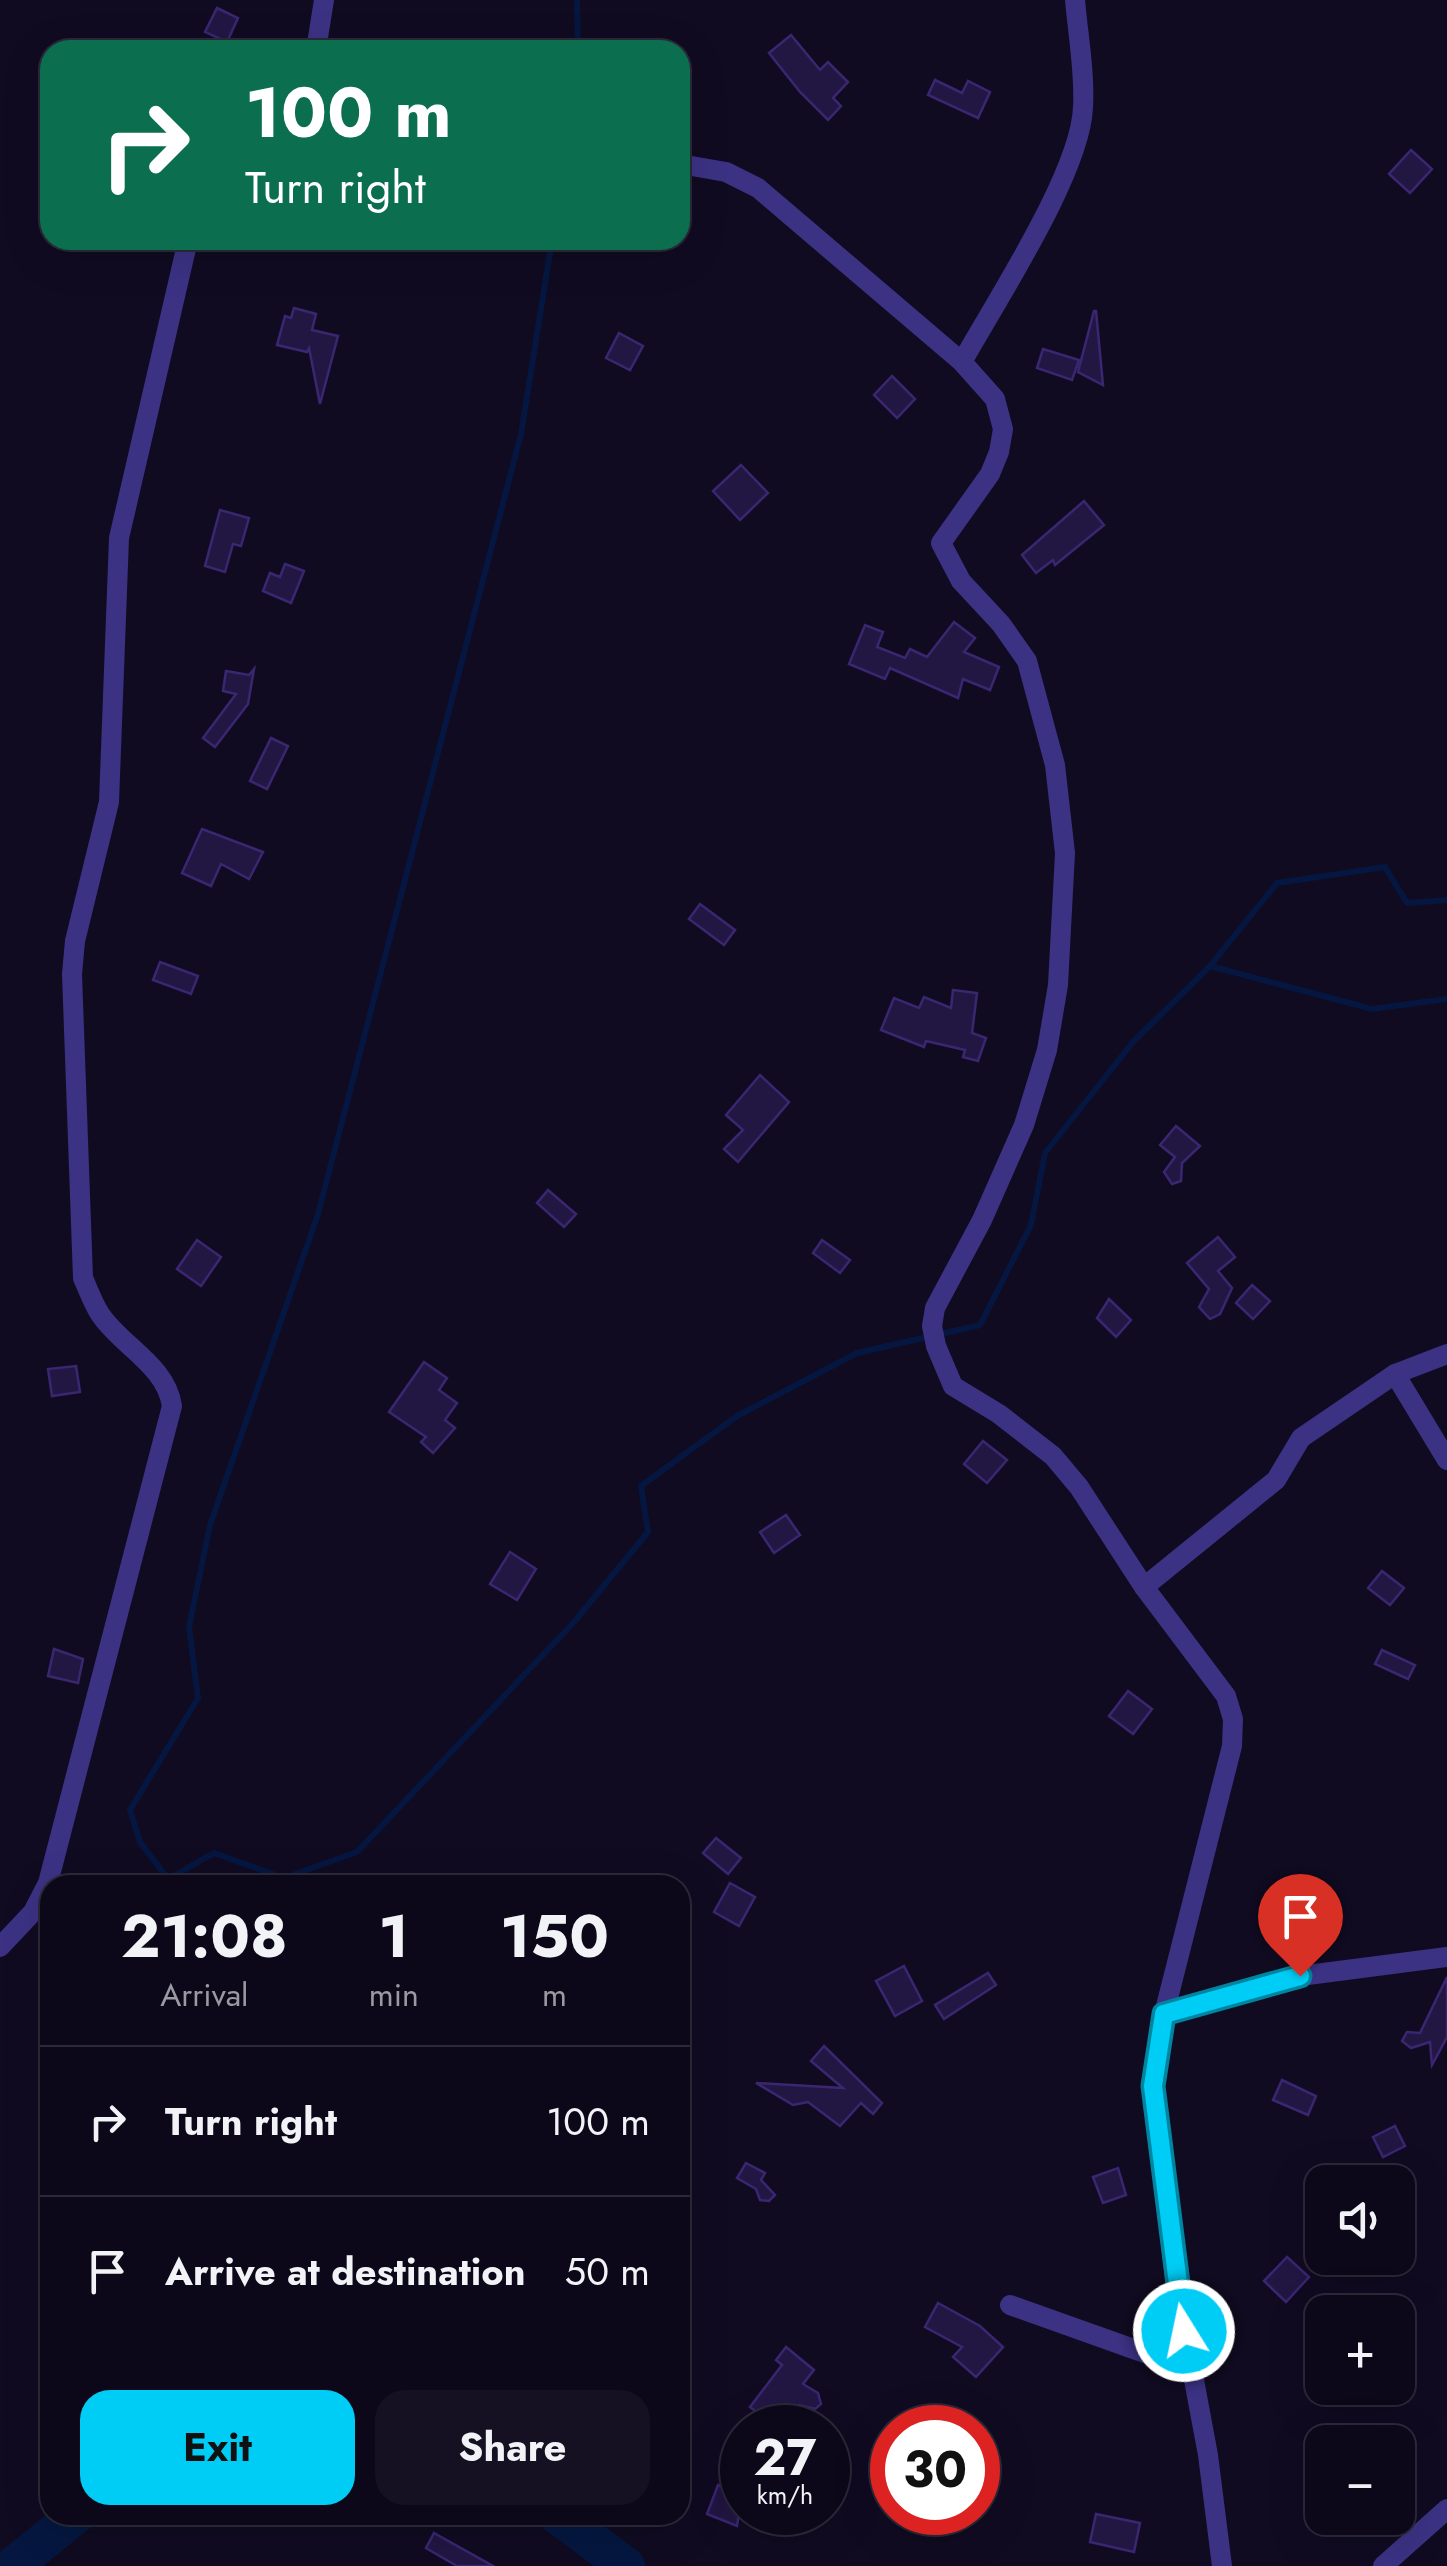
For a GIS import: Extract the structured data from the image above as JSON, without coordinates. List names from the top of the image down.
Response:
{
  "page": {
    "turn": ["100 m", "Turn right"],
    "eta": [
      "21:08",
      "Arrival",
      "1",
      "min",
      "150",
      "m"
    ],
    "list": [
      {
        "name": "Turn right",
        "value": "100 m"
      },
      {
        "name": "Arrive at destination",
        "value": "50 m"
      }
    ],
    "map_buttons": ["+", "−"],
    "buttons": ["Exit", "Share"],
    "speed": "27 km/h",
    "limit": "30"
  }
}
